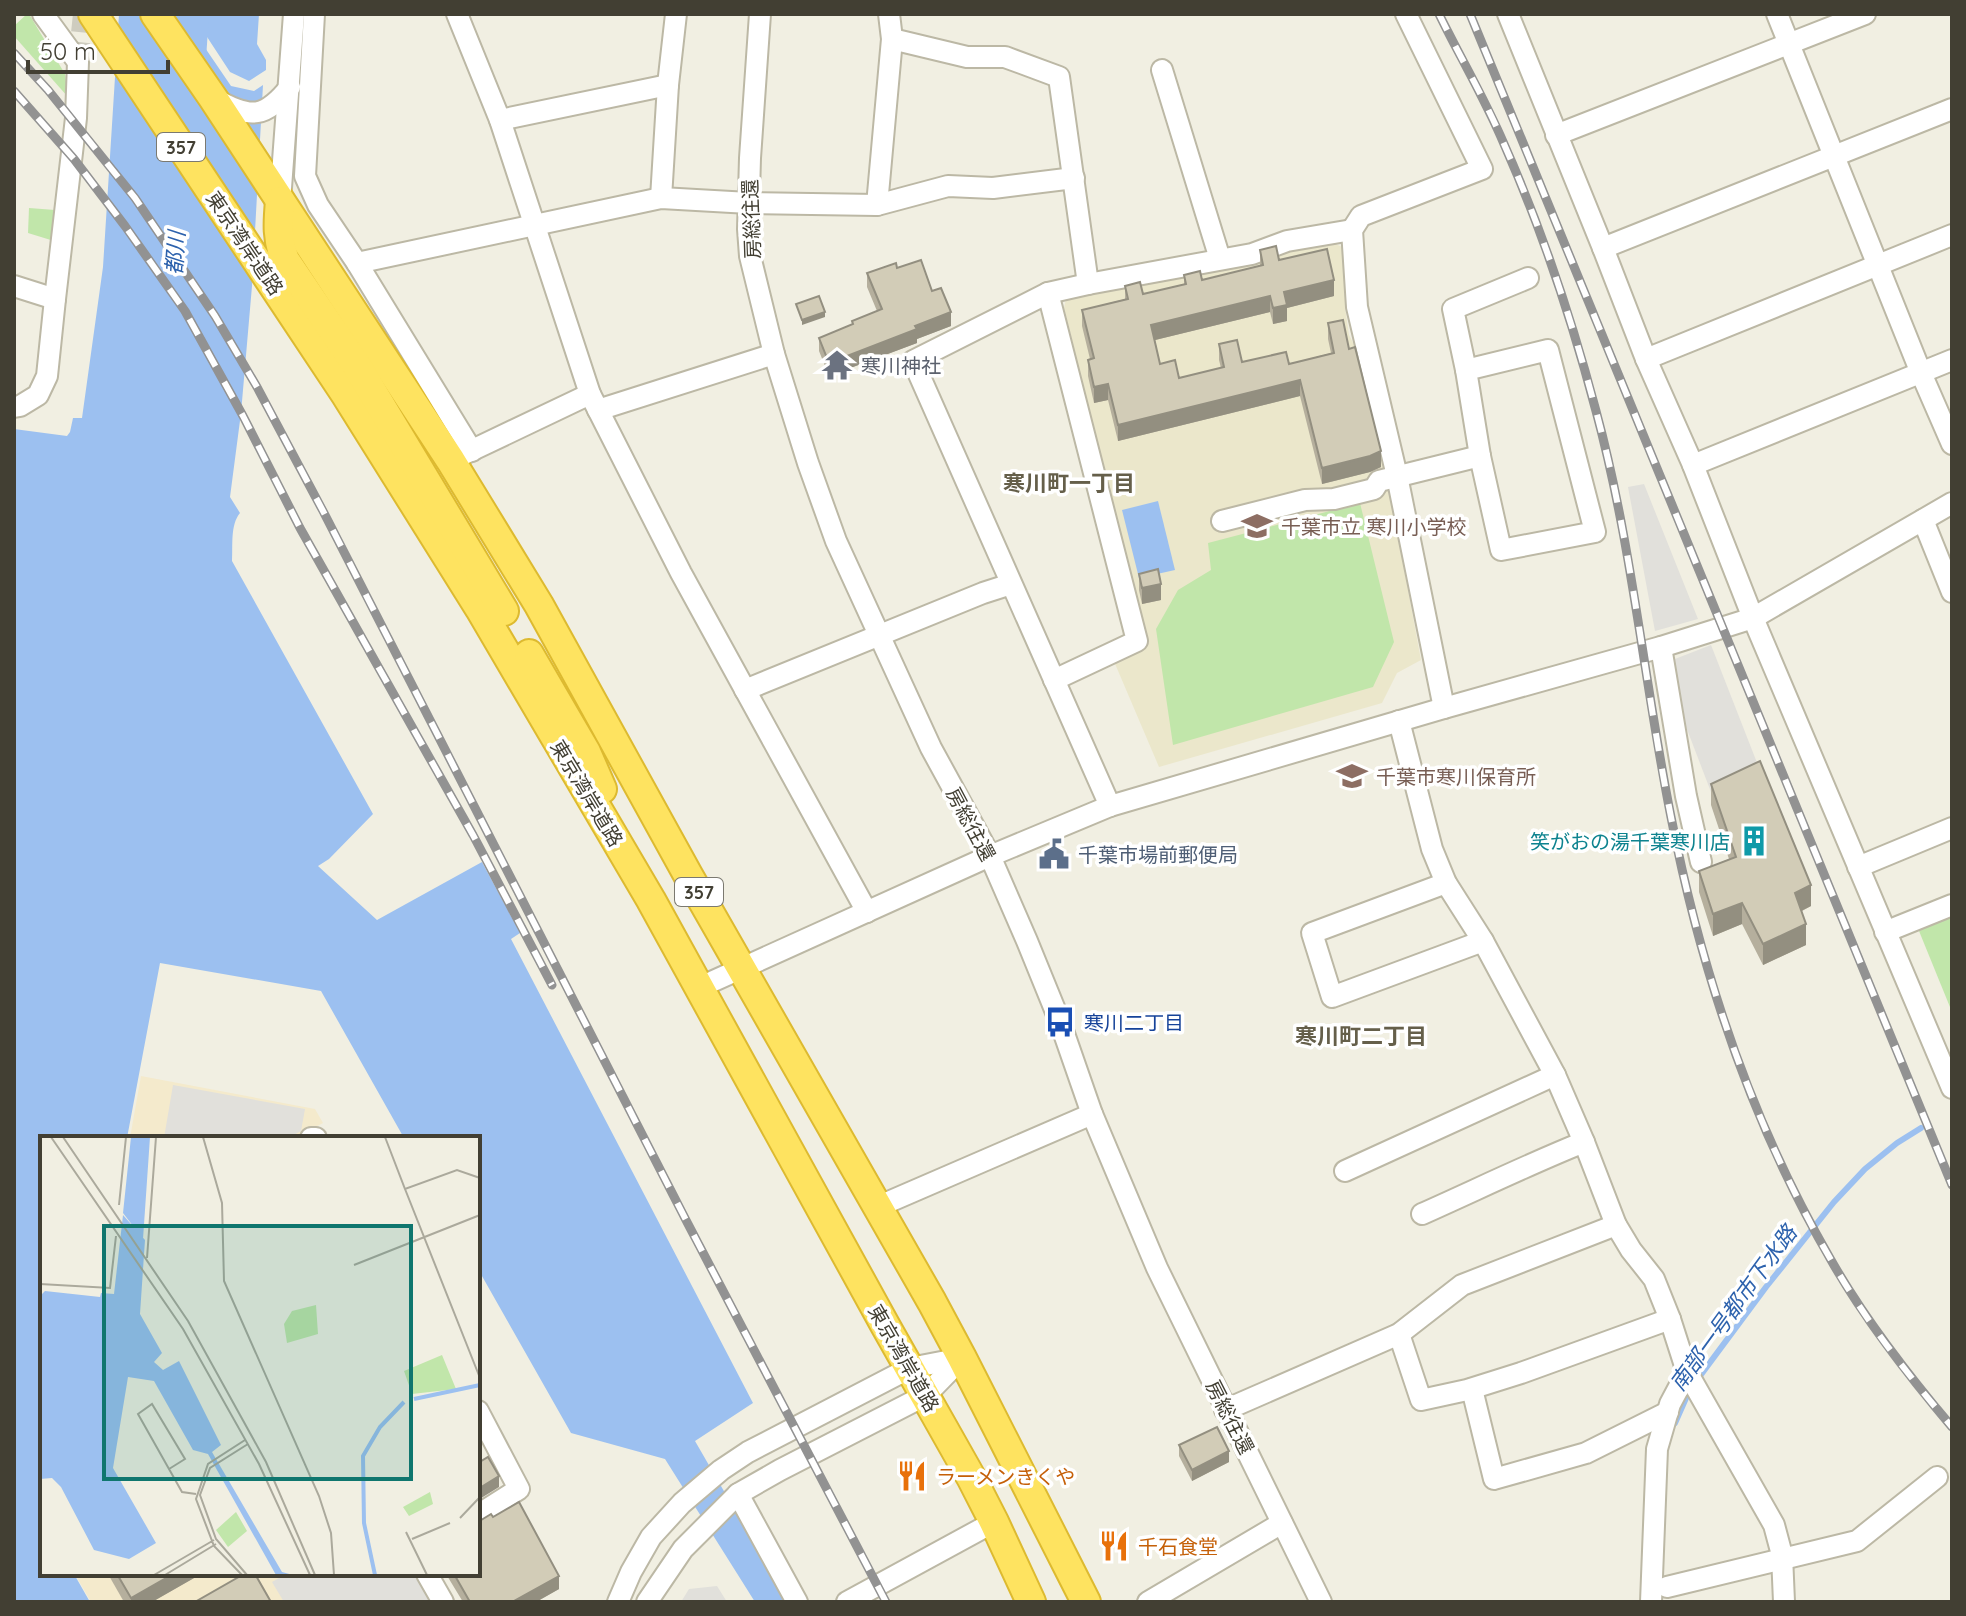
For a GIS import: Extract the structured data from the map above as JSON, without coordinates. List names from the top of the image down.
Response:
{
  "streets": {
    "highway": ["357", "東京湾岸道路"],
    "street": ["房総往還"]
  },
  "districts": ["寒川町一丁目", "寒川町二丁目"],
  "water": ["都川", "南部一号都市下水路"],
  "places": {
    "temple": ["寒川神社"],
    "school or university": ["千葉市立 寒川小学校", "千葉市寒川保育所"],
    "building": ["笑がおの湯千葉寒川店"],
    "public building": ["千葉市場前郵便局"],
    "bus stop": ["寒川二丁目"],
    "restaurant": ["ラーメンきくや", "千石食堂"]
  },
  "scale_bar": "50 m"
}
